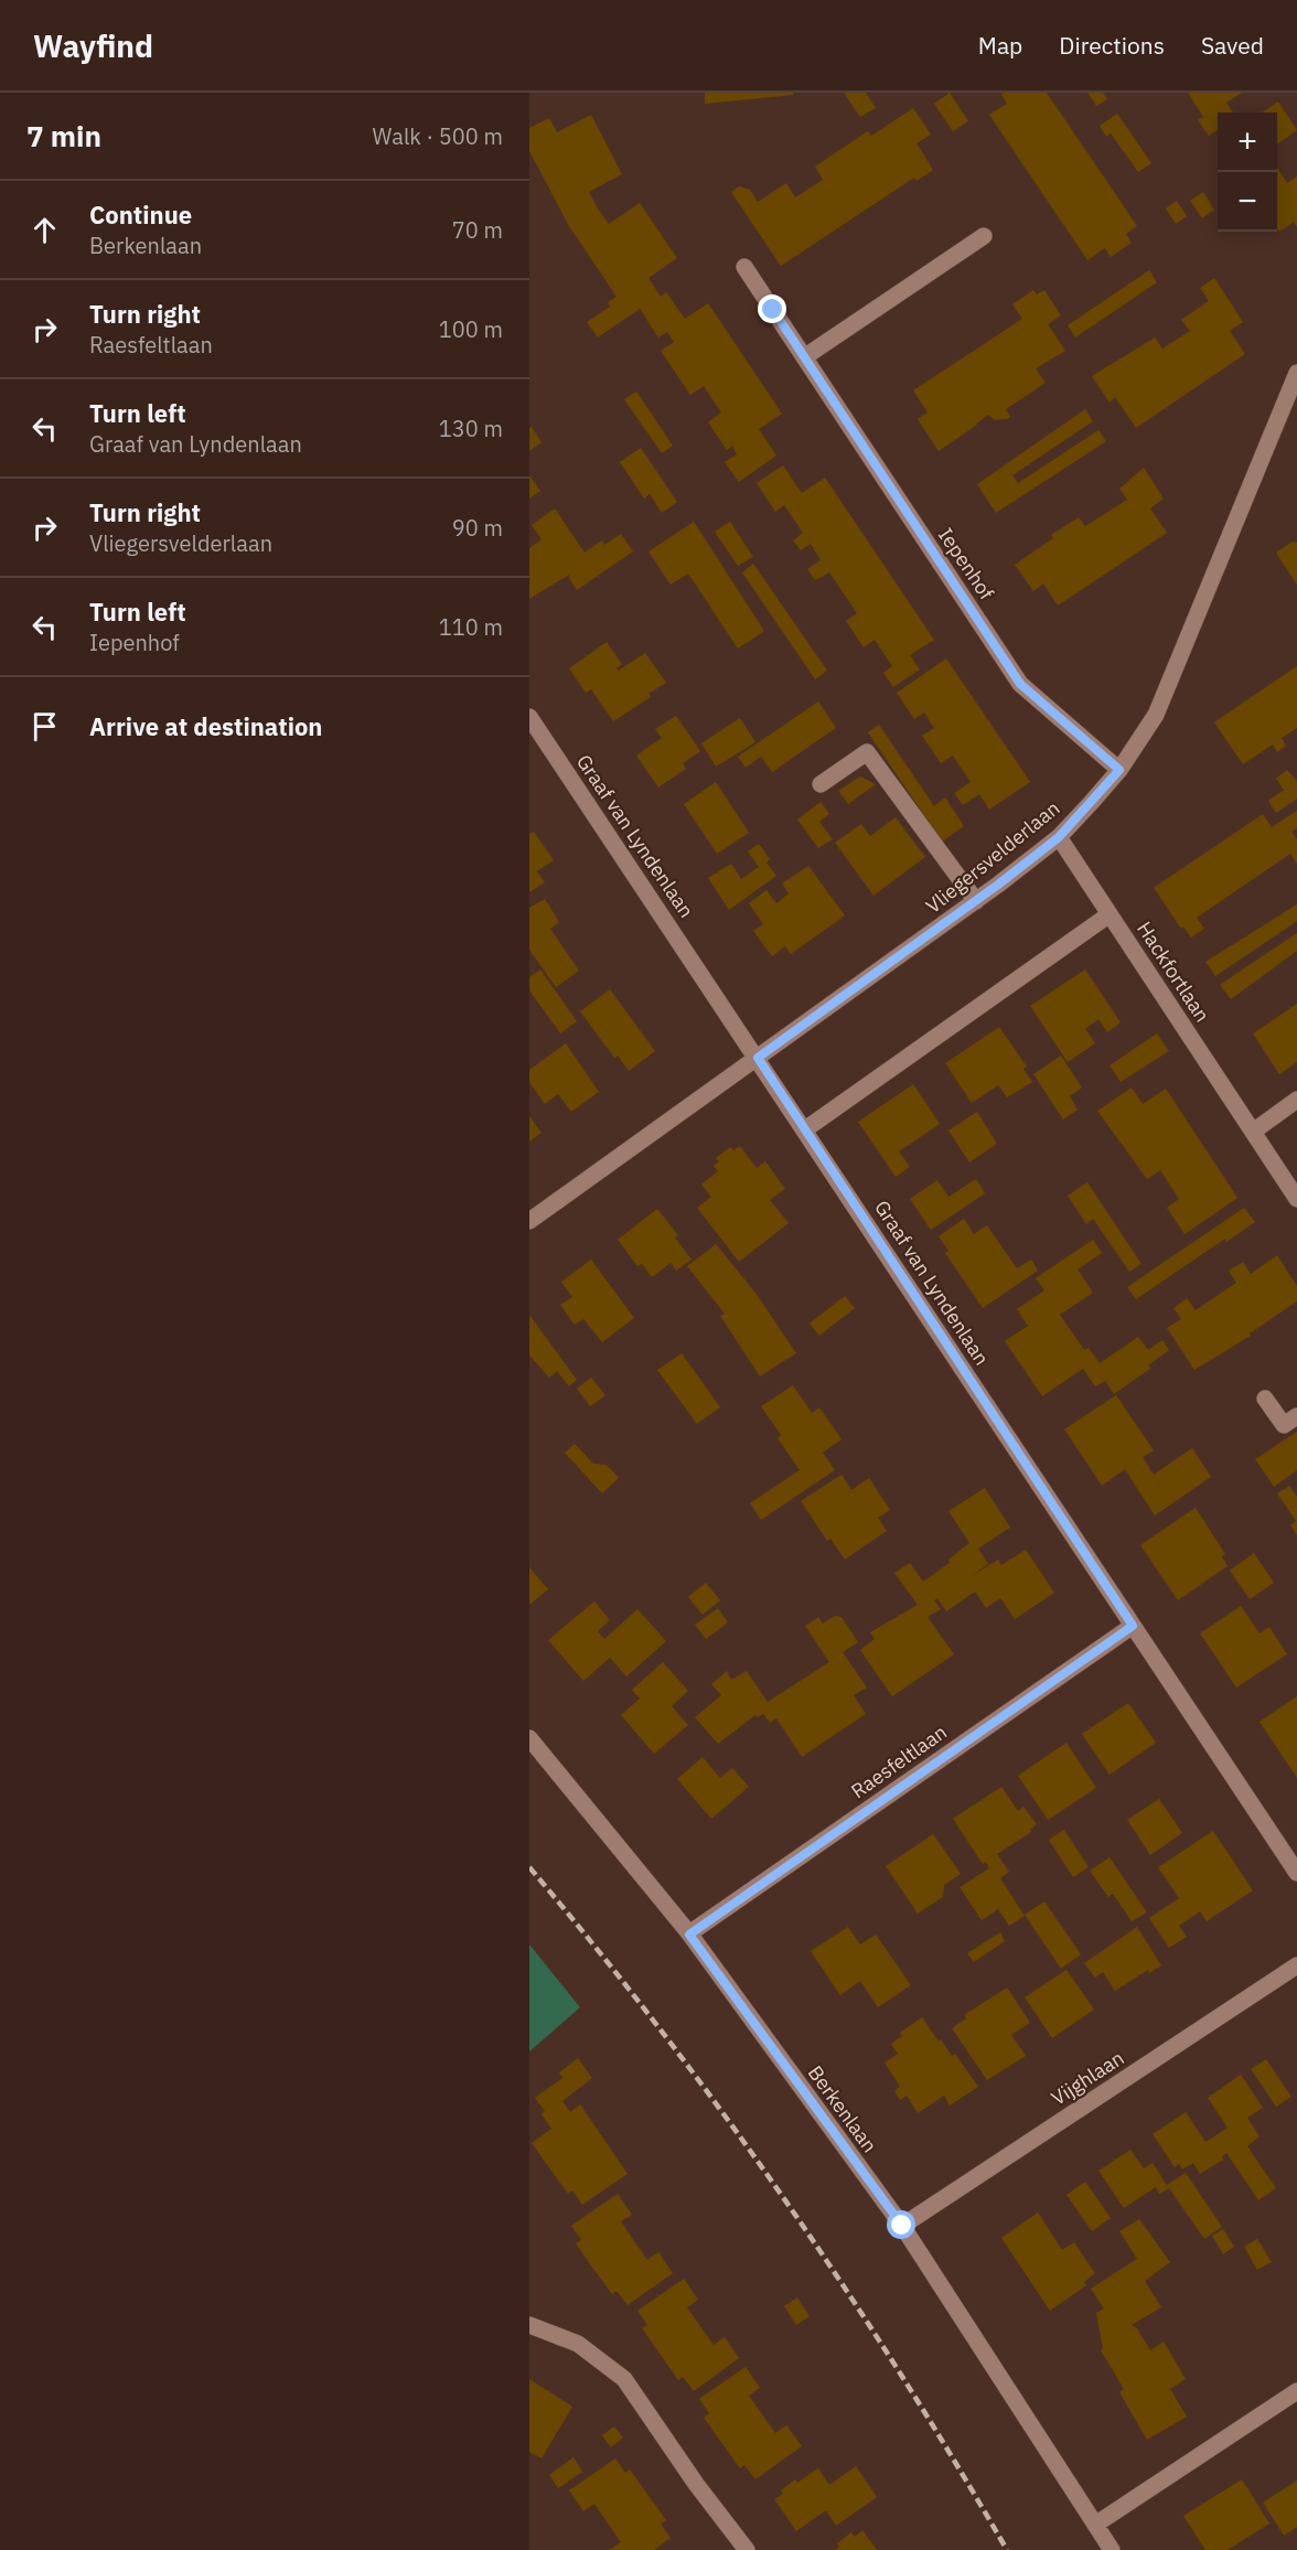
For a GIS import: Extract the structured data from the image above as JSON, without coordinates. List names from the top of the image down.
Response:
{
  "streets": {
    "street": [
      "Iepenhof",
      "Graaf van Lyndenlaan",
      "Vliegersvelderlaan",
      "Hackfortlaan",
      "Raesfeltlaan",
      "Vijghlaan",
      "Berkenlaan"
    ]
  },
  "crossings": [
    ["Iepenhof", "Vliegersvelderlaan"],
    ["Graaf van Lyndenlaan", "Vliegersvelderlaan"],
    ["Graaf van Lyndenlaan", "Raesfeltlaan"],
    ["Vliegersvelderlaan", "Hackfortlaan"],
    ["Raesfeltlaan", "Berkenlaan"],
    ["Vijghlaan", "Berkenlaan"]
  ],
  "page": {
    "header": "Wayfind",
    "nav": ["Map", "Directions", "Saved"],
    "heading": ["7 min", "Walk · 500 m"],
    "map_buttons": ["+", "−"],
    "list": [
      ["Continue", "Berkenlaan", "70 m"],
      ["Turn right", "Raesfeltlaan", "100 m"],
      ["Turn left", "Graaf van Lyndenlaan", "130 m"],
      ["Turn right", "Vliegersvelderlaan", "90 m"],
      ["Turn left", "Iepenhof", "110 m"],
      "Arrive at destination"
    ]
  }
}
